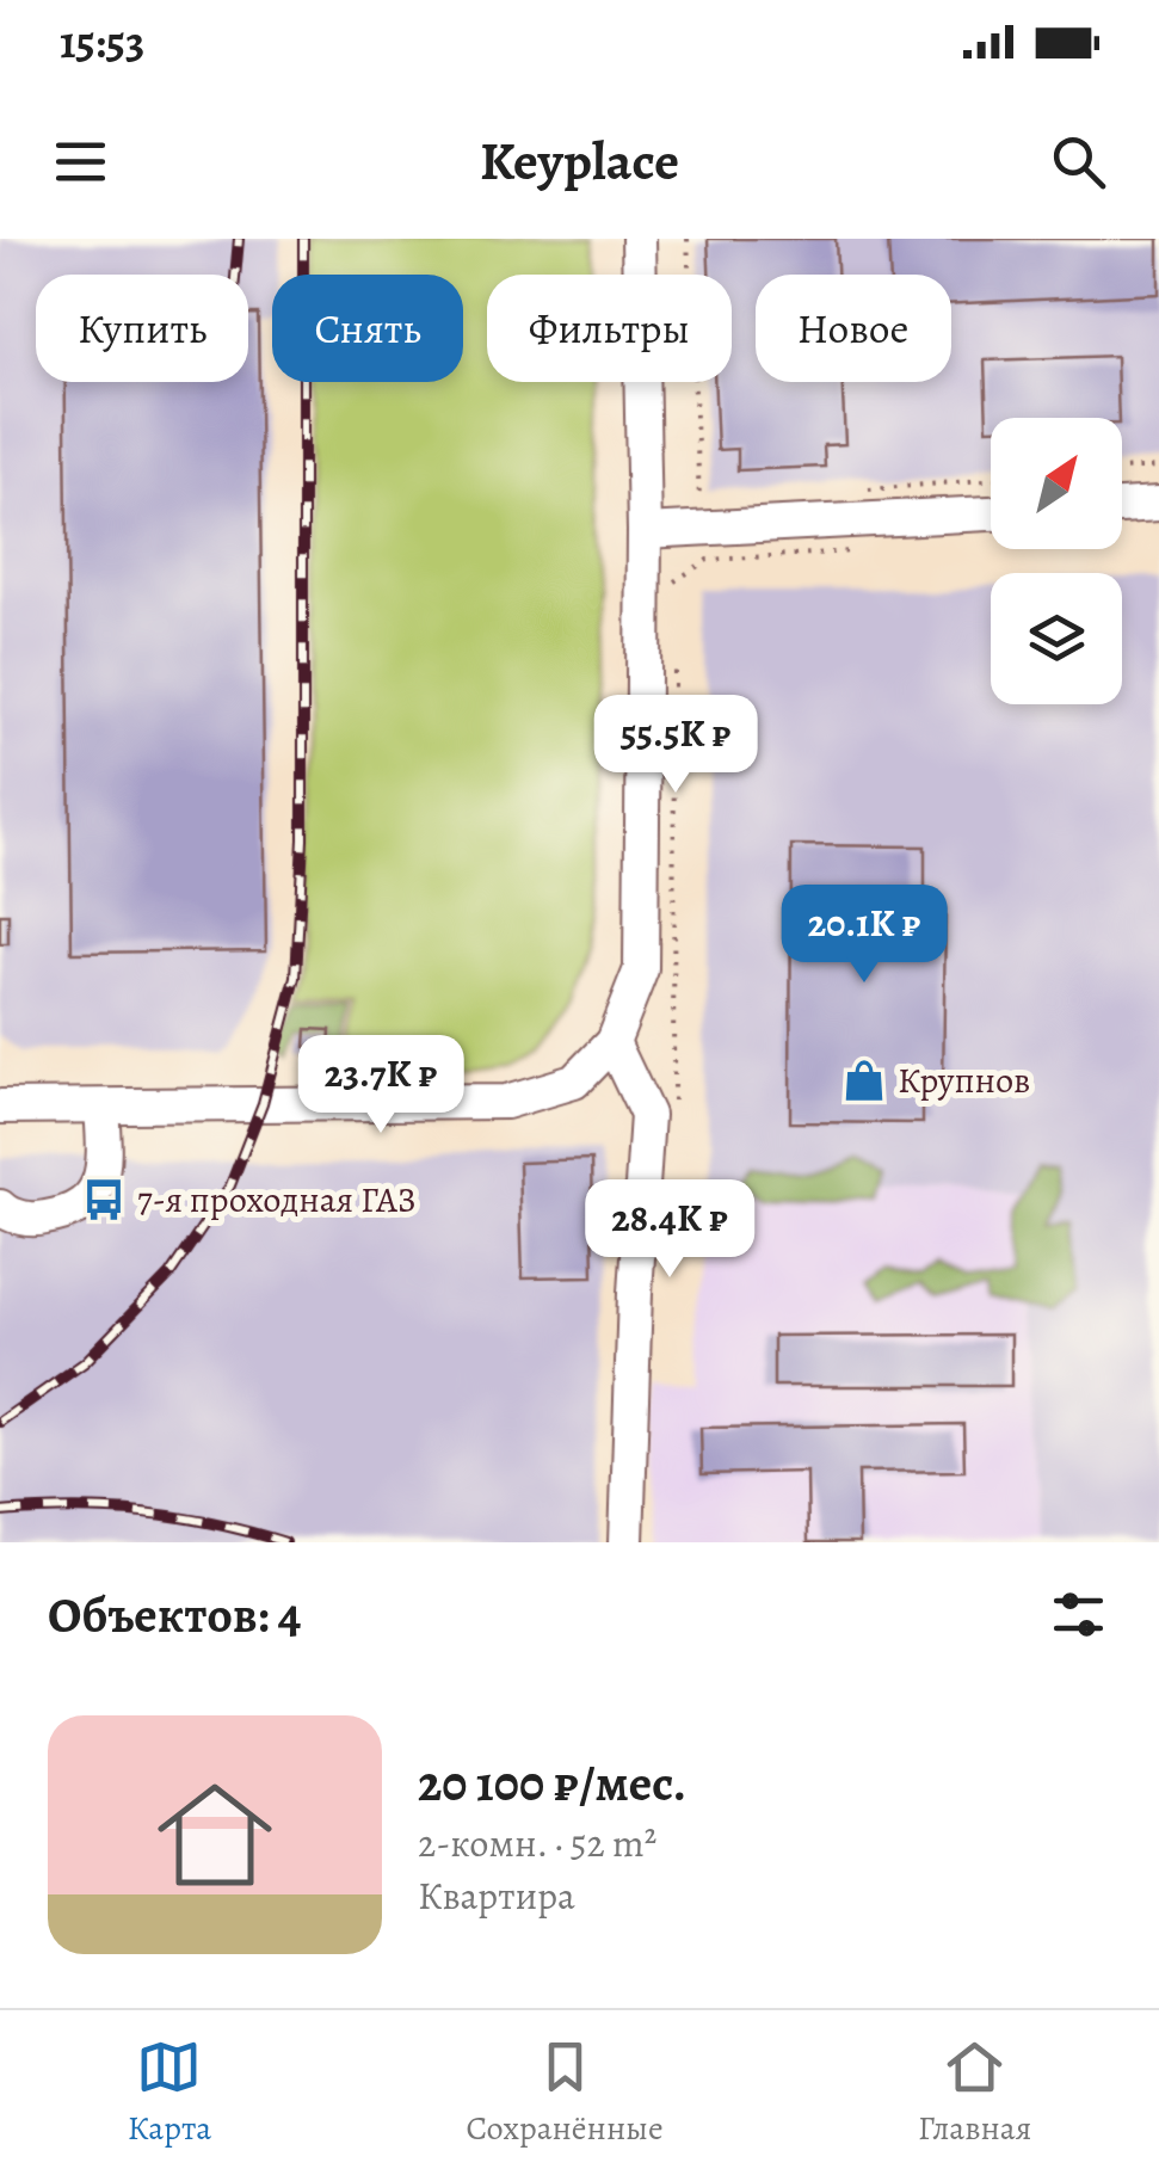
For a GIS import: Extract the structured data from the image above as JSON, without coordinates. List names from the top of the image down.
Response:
{
  "places": {
    "shop": ["Крупнов"],
    "bus stop": ["7-я проходная ГАЗ"]
  },
  "north": "top right",
  "page": {
    "status": "15:53",
    "header": "Keyplace",
    "chip": [
      "Купить",
      "Снять",
      "Фильтры",
      "Новое"
    ],
    "price": [
      "55.5K ₽",
      "20.1K ₽",
      "23.7K ₽",
      "28.4K ₽"
    ],
    "heading": "Объектов: 4",
    "list": [
      {
        "name": "20 100 ₽/мес.",
        "note": "2-комн. · 52 m² · Квартира"
      }
    ],
    "tabs": ["Карта", "Сохранённые", "Главная"]
  }
}
